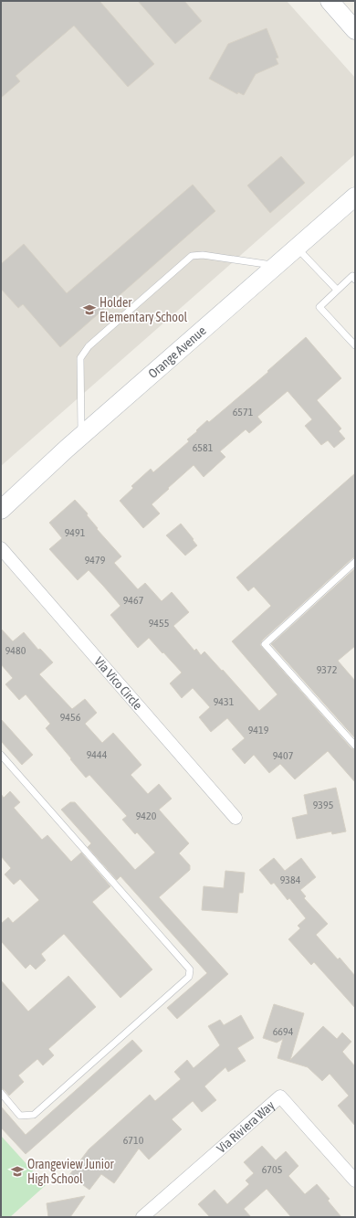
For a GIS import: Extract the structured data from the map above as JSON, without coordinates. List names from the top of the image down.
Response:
{
  "streets": {
    "main road": ["Orange Avenue"],
    "street": ["Via Vico Circle", "Via Riviera Way"]
  },
  "places": {
    "school or university": ["Holder Elementary School", "Orangeview Junior High School"]
  },
  "house_numbers": [
    "6571",
    "6581",
    "9491",
    "9479",
    "9467",
    "9455",
    "9480",
    "9372",
    "9431",
    "9456",
    "9419",
    "9444",
    "9407",
    "9395",
    "9420",
    "9384",
    "6694",
    "6710",
    "6705"
  ]
}
